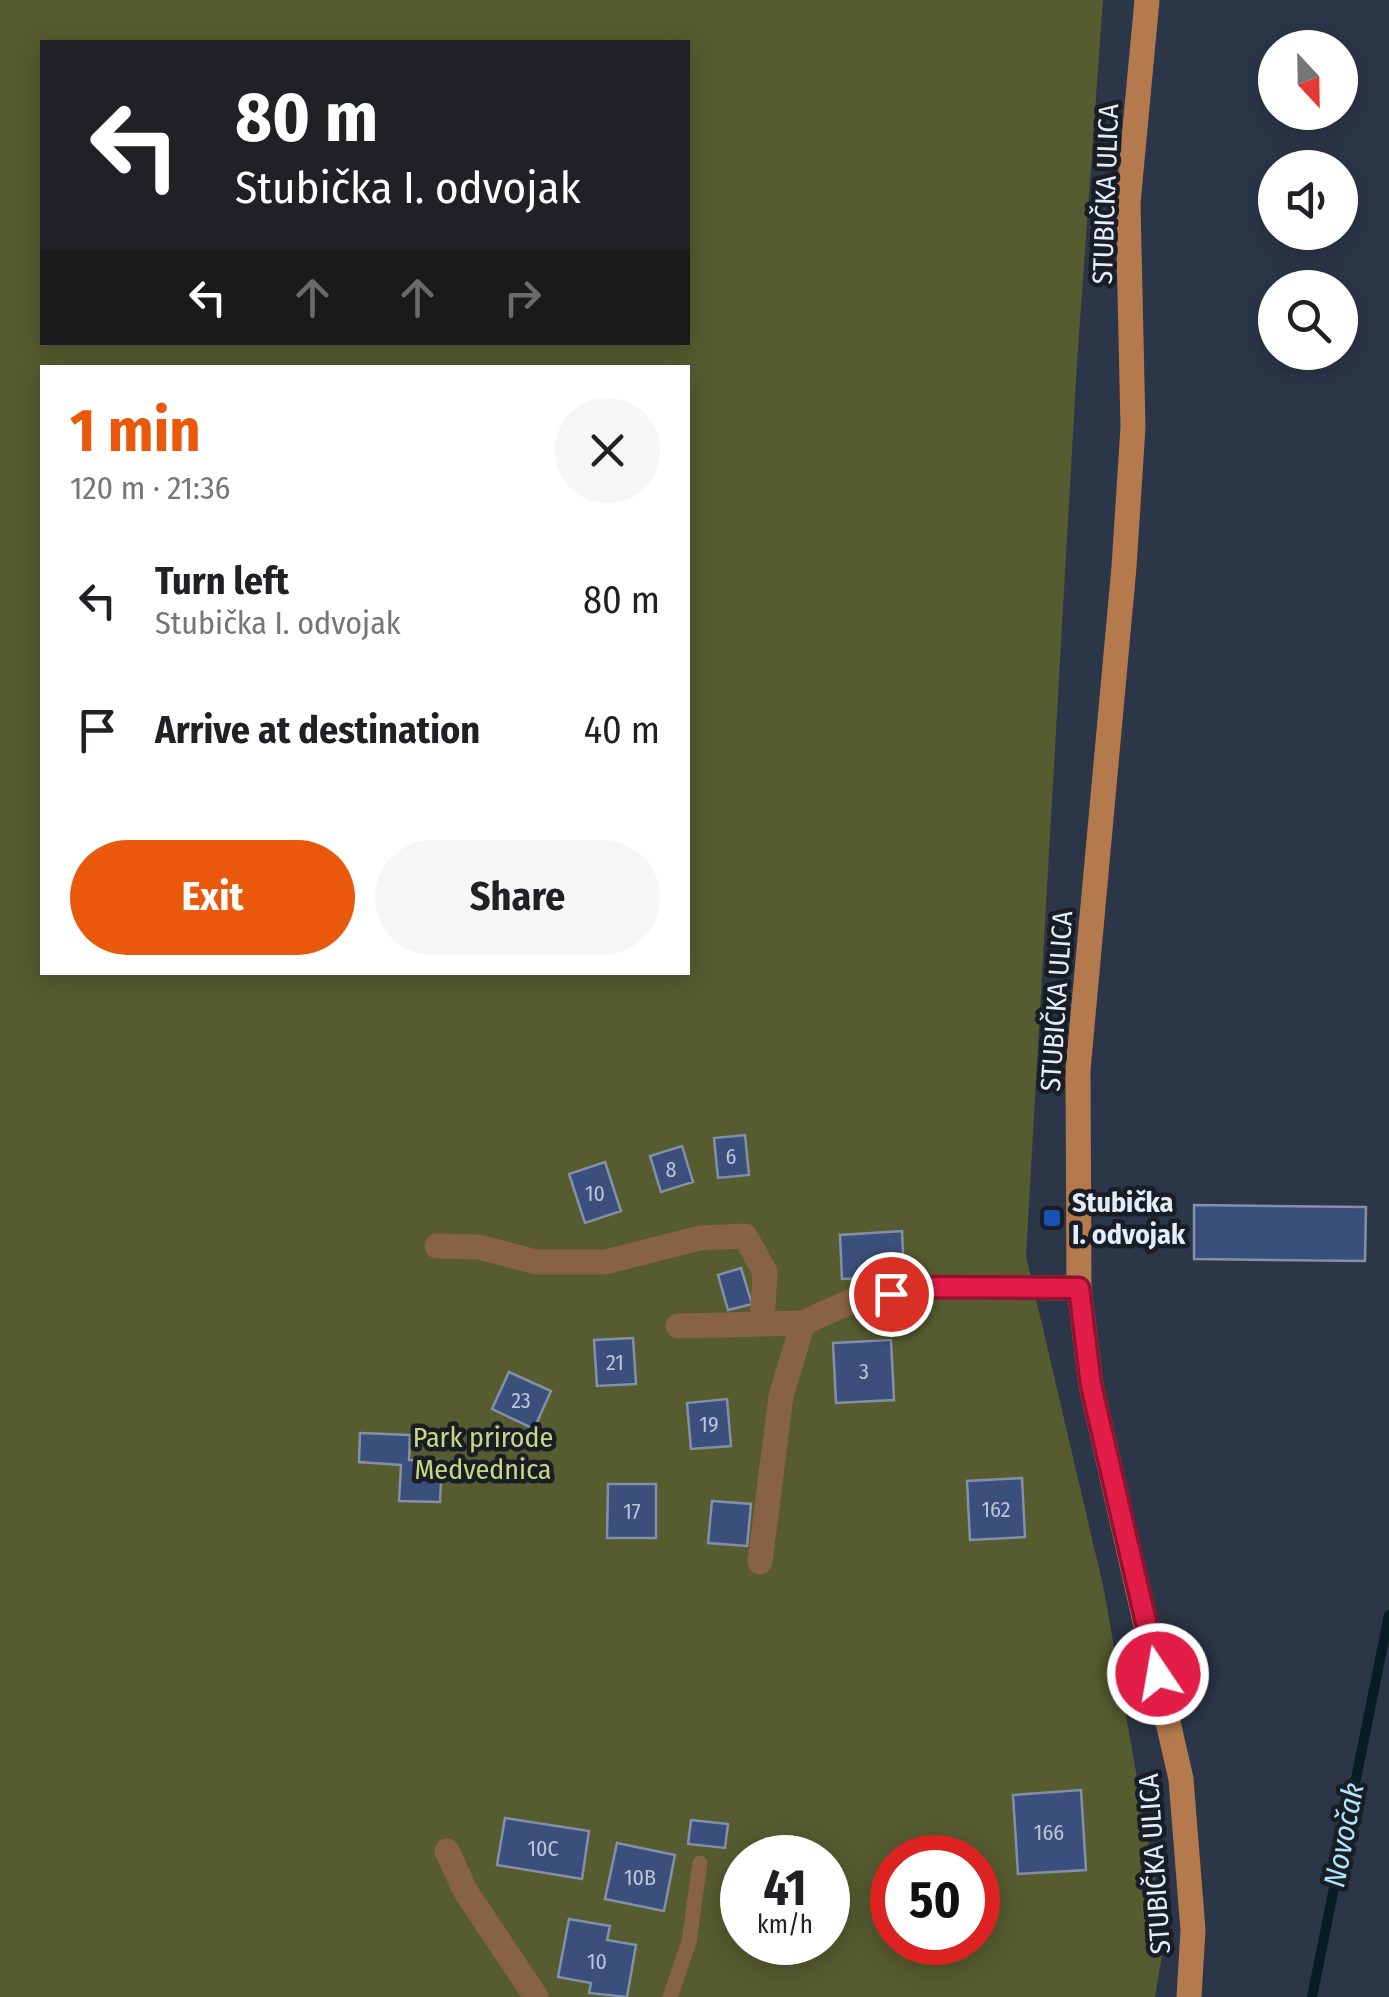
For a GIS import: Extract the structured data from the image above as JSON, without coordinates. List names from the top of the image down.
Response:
{
  "streets": {
    "main road": ["STUBIČKA ULICA"]
  },
  "water": ["Novočak"],
  "parks": ["Park prirode Medvednica"],
  "places": {
    "transit": ["Stubička I. odvojak"]
  },
  "house_numbers": [
    "6",
    "8",
    "10",
    "21",
    "3",
    "23",
    "19",
    "162",
    "17",
    "166",
    "10C",
    "10B",
    "10"
  ],
  "north": "bottom",
  "page": {
    "turn": ["80 m", "Stubička I. odvojak"],
    "heading": ["1 min", "120 m · 21:36"],
    "list": [
      {
        "name": "Turn left",
        "note": "Stubička I. odvojak",
        "value": "80 m"
      },
      {
        "name": "Arrive at destination",
        "value": "40 m"
      }
    ],
    "buttons": ["Exit", "Share"],
    "speed": "41 km/h",
    "limit": "50"
  }
}
